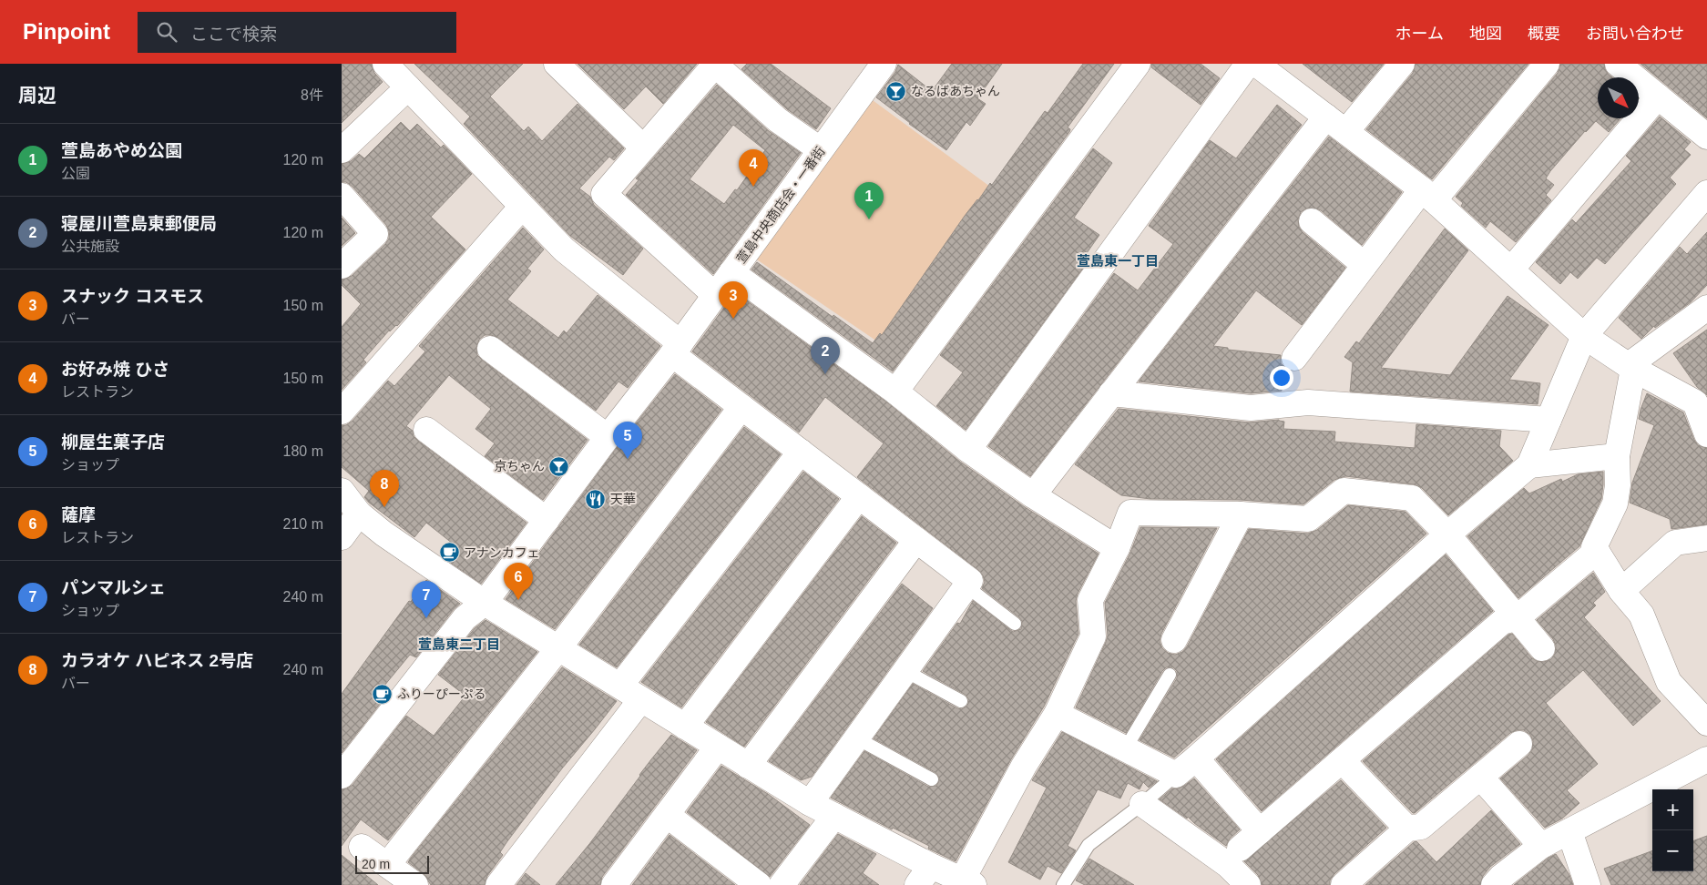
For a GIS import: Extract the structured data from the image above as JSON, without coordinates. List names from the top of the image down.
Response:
{
  "streets": {
    "street": ["萱島中央商店会・一番街"]
  },
  "districts": ["萱島東一丁目", "萱島東二丁目"],
  "places": {
    "bar": ["なるばあちゃん", "京ちゃん"],
    "restaurant": ["天華"],
    "cafe": ["アナンカフェ", "ふりーぴーぷる"]
  },
  "scale_bar": "20 m",
  "north": "bottom right",
  "page": {
    "header": "Pinpoint",
    "search": "ここで検索",
    "nav": [
      "ホーム",
      "地図",
      "概要",
      "お問い合わせ"
    ],
    "heading": ["周辺", "8件"],
    "list": [
      {
        "mark": "1",
        "name": "萱島あやめ公園",
        "note": "公園",
        "value": "120 m"
      },
      {
        "mark": "2",
        "name": "寝屋川萱島東郵便局",
        "note": "公共施設",
        "value": "120 m"
      },
      {
        "mark": "3",
        "name": "スナック コスモス",
        "note": "バー",
        "value": "150 m"
      },
      {
        "mark": "4",
        "name": "お好み焼 ひさ",
        "note": "レストラン",
        "value": "150 m"
      },
      {
        "mark": "5",
        "name": "柳屋生菓子店",
        "note": "ショップ",
        "value": "180 m"
      },
      {
        "mark": "6",
        "name": "薩摩",
        "note": "レストラン",
        "value": "210 m"
      },
      {
        "mark": "7",
        "name": "パンマルシェ",
        "note": "ショップ",
        "value": "240 m"
      },
      {
        "mark": "8",
        "name": "カラオケ ハピネス 2号店",
        "note": "バー",
        "value": "240 m"
      }
    ],
    "pins": [
      "4",
      "1",
      "3",
      "2",
      "5",
      "8",
      "6",
      "7"
    ],
    "map_buttons": ["+", "−"],
    "scale": "20 m"
  }
}
